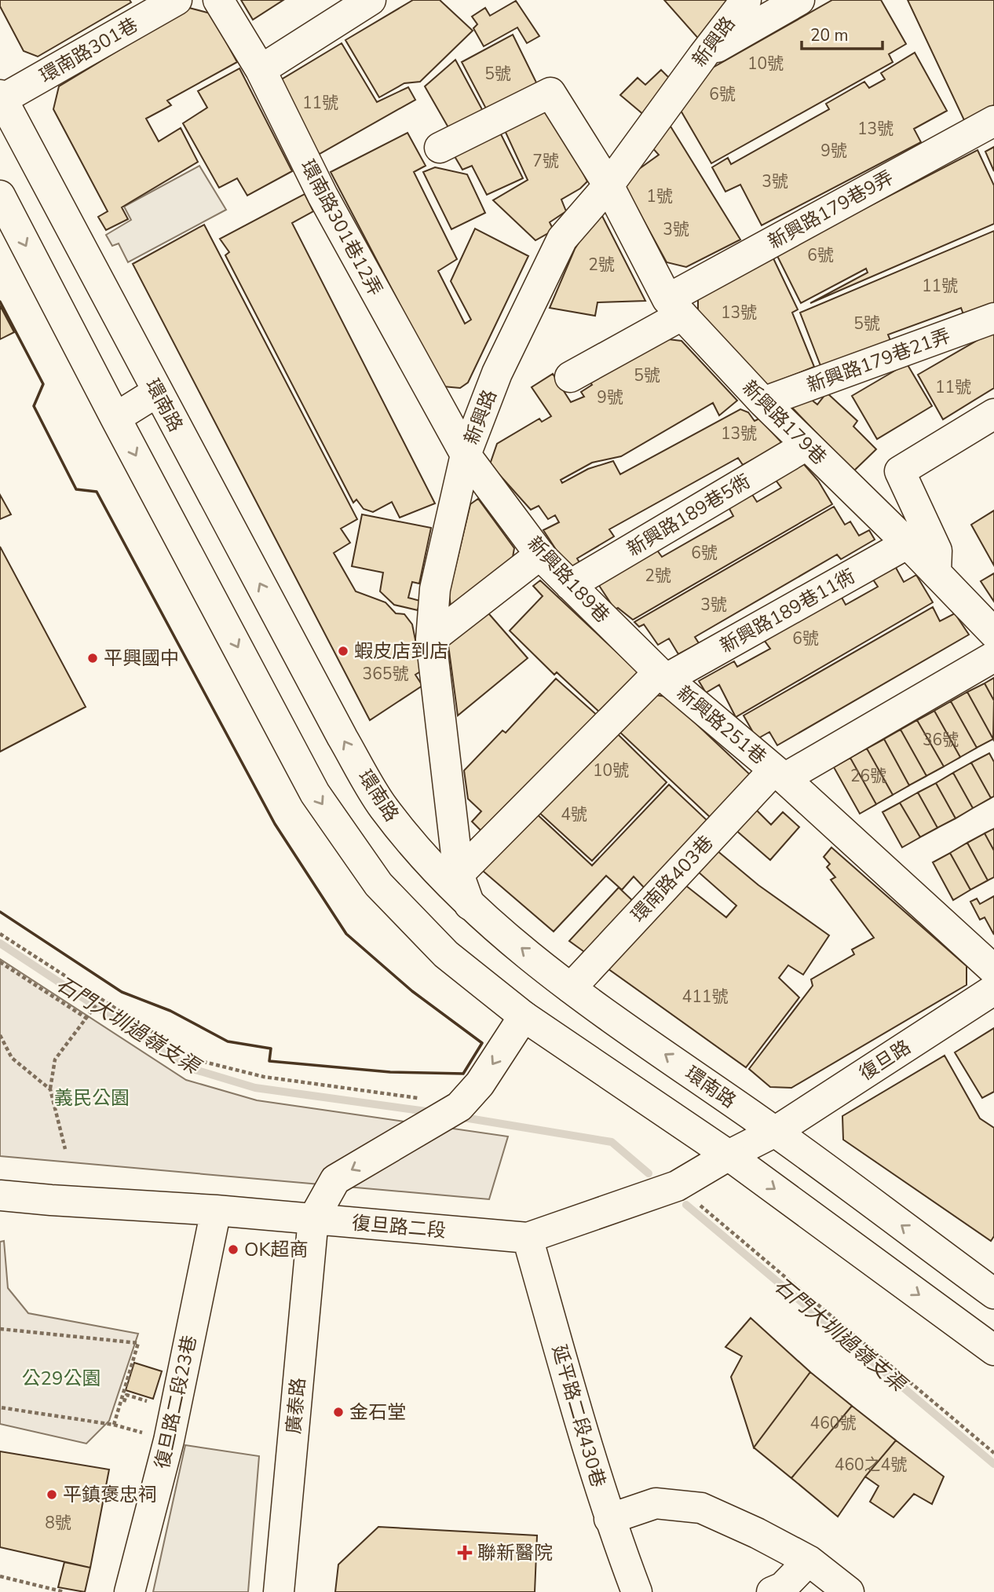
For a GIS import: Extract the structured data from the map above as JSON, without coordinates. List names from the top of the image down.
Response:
{
  "streets": {
    "main road": [
      "新興路",
      "環南路301巷",
      "新興路179巷9弄",
      "環南路301巷12弄",
      "新興路179巷21弄",
      "環南路",
      "新興路179巷",
      "新興路189巷5衖",
      "新興路189巷",
      "新興路189巷11衖",
      "新興路251巷",
      "環南路403巷",
      "復旦路",
      "復旦路二段",
      "復旦路二段23巷",
      "廣泰路",
      "延平路二段430巷"
    ]
  },
  "crossings": [
    ["新興路", "環南路301巷12弄"],
    ["新興路", "環南路"],
    ["新興路", "新興路179巷"],
    ["新興路", "新興路189巷"],
    ["新興路", "新興路251巷"],
    ["環南路301巷", "環南路"],
    ["新興路179巷9弄", "新興路179巷"],
    ["環南路301巷12弄", "新興路189巷"],
    ["新興路179巷21弄", "新興路179巷"],
    ["環南路", "環南路403巷"],
    ["環南路", "復旦路"],
    ["環南路", "復旦路二段"],
    ["新興路179巷", "新興路189巷5衖"],
    ["新興路179巷", "新興路189巷11衖"],
    ["新興路189巷5衖", "新興路189巷"],
    ["新興路189巷", "新興路189巷11衖"],
    ["新興路189巷", "新興路251巷"],
    ["新興路189巷11衖", "新興路251巷"],
    ["新興路251巷", "環南路403巷"],
    ["復旦路", "復旦路二段"],
    ["復旦路二段", "復旦路二段23巷"],
    ["復旦路二段", "廣泰路"],
    ["復旦路二段", "延平路二段430巷"]
  ],
  "water": ["石門大圳過嶺支渠"],
  "parks": ["義民公園", "公29公園"],
  "places": {
    "other": [
      "蝦皮店到店",
      "平興國中",
      "OK超商",
      "金石堂",
      "平鎮褒忠祠"
    ],
    "health": ["聯新醫院"]
  },
  "house_numbers": [
    "10號",
    "5號",
    "6號",
    "11號",
    "13號",
    "9號",
    "7號",
    "3號",
    "1號",
    "3號",
    "6號",
    "2號",
    "11號",
    "13號",
    "5號",
    "5號",
    "11號",
    "9號",
    "13號",
    "6號",
    "2號",
    "3號",
    "6號",
    "365號",
    "36號",
    "10號",
    "26號",
    "4號",
    "411號",
    "460號",
    "460之4號",
    "8號"
  ],
  "scale_bar": "20 m"
}
